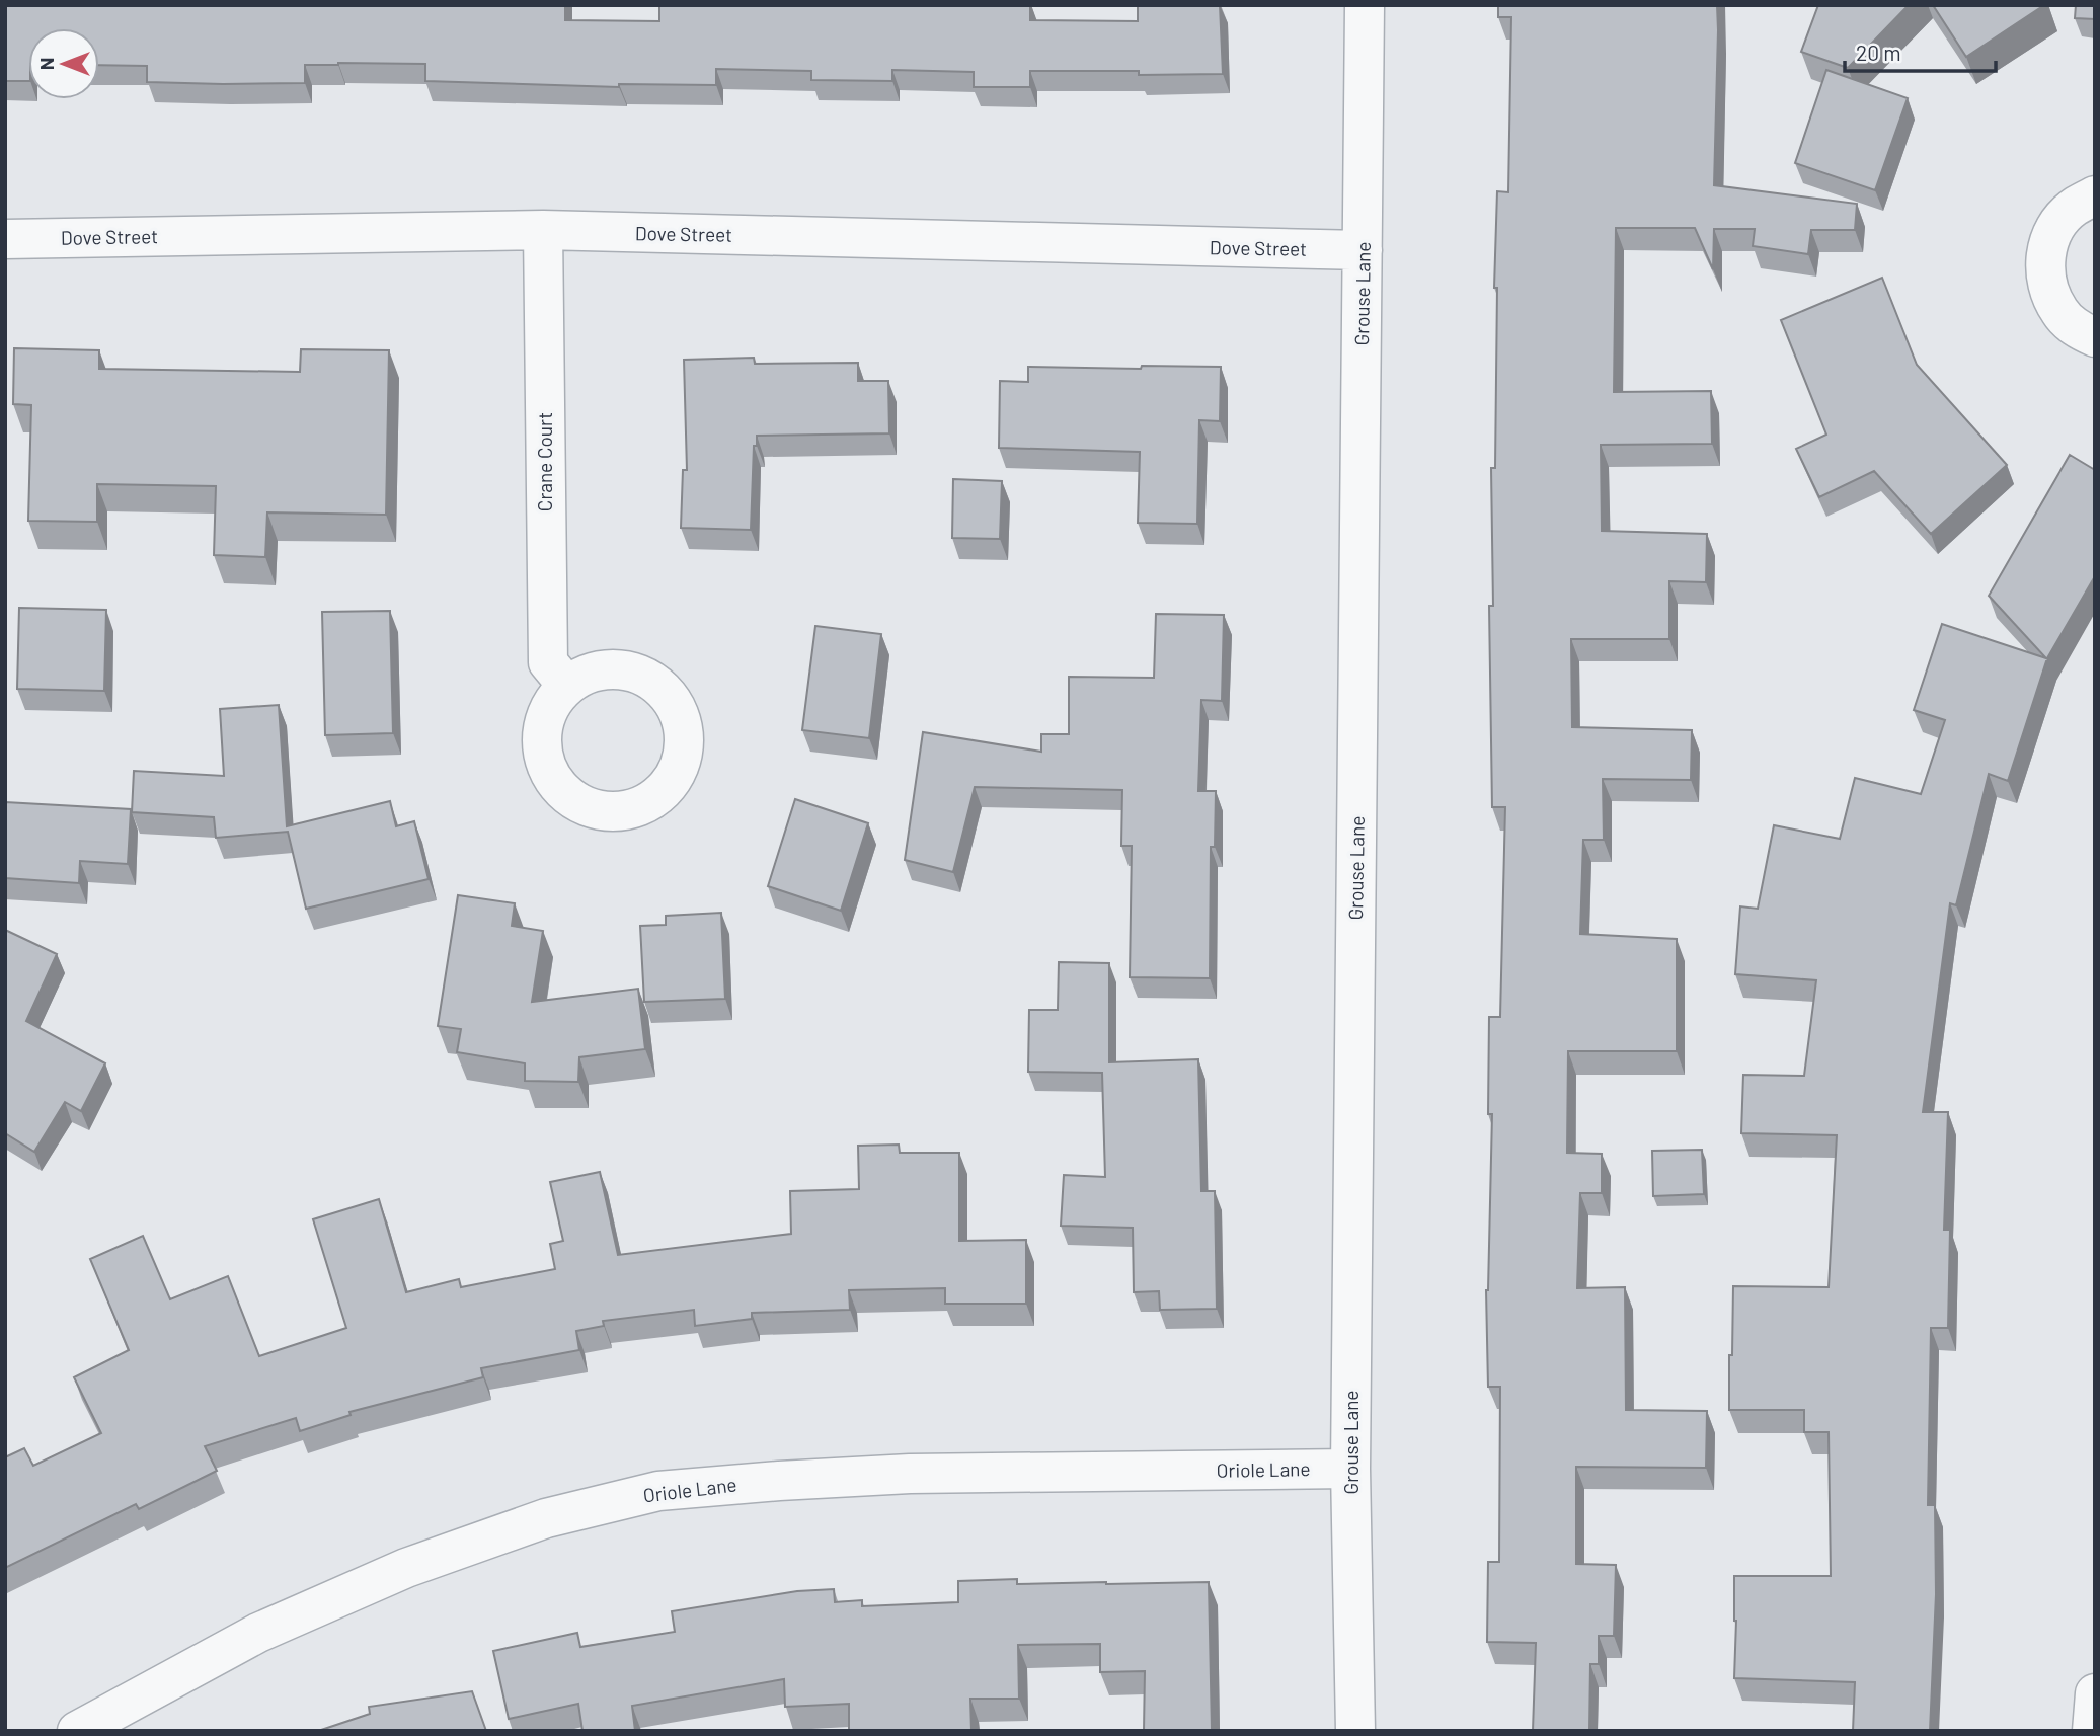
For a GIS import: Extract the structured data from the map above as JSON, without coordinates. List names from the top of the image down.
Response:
{
  "streets": {
    "street": [
      "Dove Street",
      "Grouse Lane",
      "Crane Court",
      "Oriole Lane"
    ]
  },
  "crossings": [
    ["Dove Street", "Grouse Lane"],
    ["Dove Street", "Crane Court"],
    ["Grouse Lane", "Oriole Lane"]
  ],
  "scale_bar": "20 m",
  "north": "left"
}
